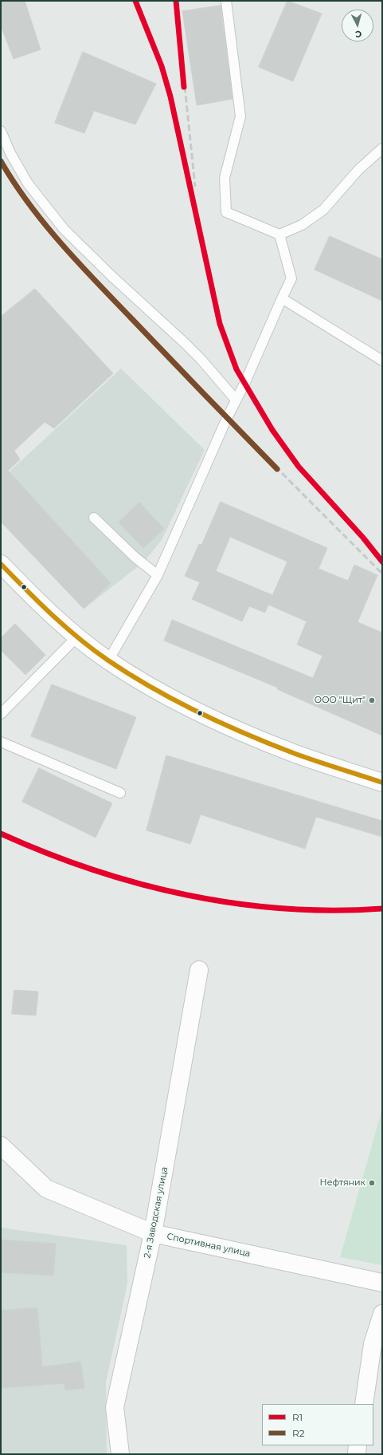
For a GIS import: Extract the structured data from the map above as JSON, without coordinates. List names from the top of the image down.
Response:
{
  "streets": {
    "street": ["2-я Заводская улица", "Спортивная улица"]
  },
  "crossings": [
    ["2-я Заводская улица", "Спортивная улица"]
  ],
  "places": ["ООО \"Щит\"", "Нефтяник"],
  "lines": ["transit line R1", "transit line R2"],
  "legend": ["R1", "R2"],
  "north": "bottom"
}
